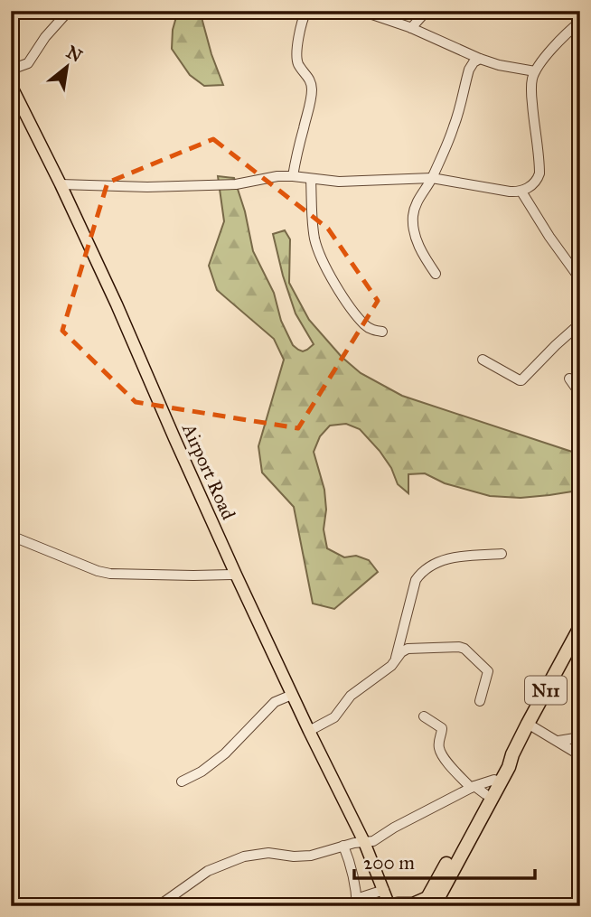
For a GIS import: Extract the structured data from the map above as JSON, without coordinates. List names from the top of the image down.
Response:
{
  "streets": {
    "highway": ["N11"],
    "main road": ["Airport Road"]
  },
  "scale_bar": "200 m",
  "north": "top right"
}
